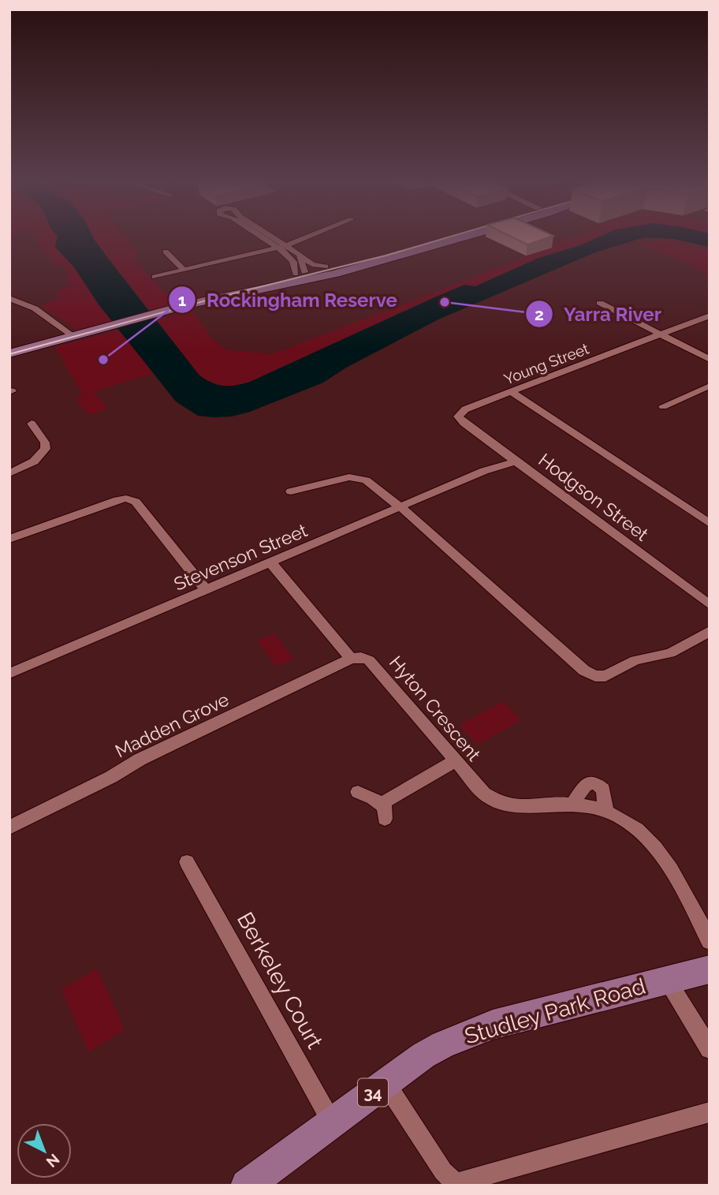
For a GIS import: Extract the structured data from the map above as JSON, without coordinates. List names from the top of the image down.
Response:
{
  "streets": {
    "main road": ["Studley Park Road", "34"],
    "street": [
      "Young Street",
      "Hodgson Street",
      "Stevenson Street",
      "Hyton Crescent",
      "Madden Grove",
      "Berkeley Court"
    ]
  },
  "crossings": [
    ["Young Street", "Hodgson Street"],
    ["Hodgson Street", "Stevenson Street"],
    ["Hyton Crescent", "Madden Grove"],
    ["Berkeley Court", "Studley Park Road"]
  ],
  "places": ["Yarra River", "Rockingham Reserve"],
  "north": "bottom right"
}
